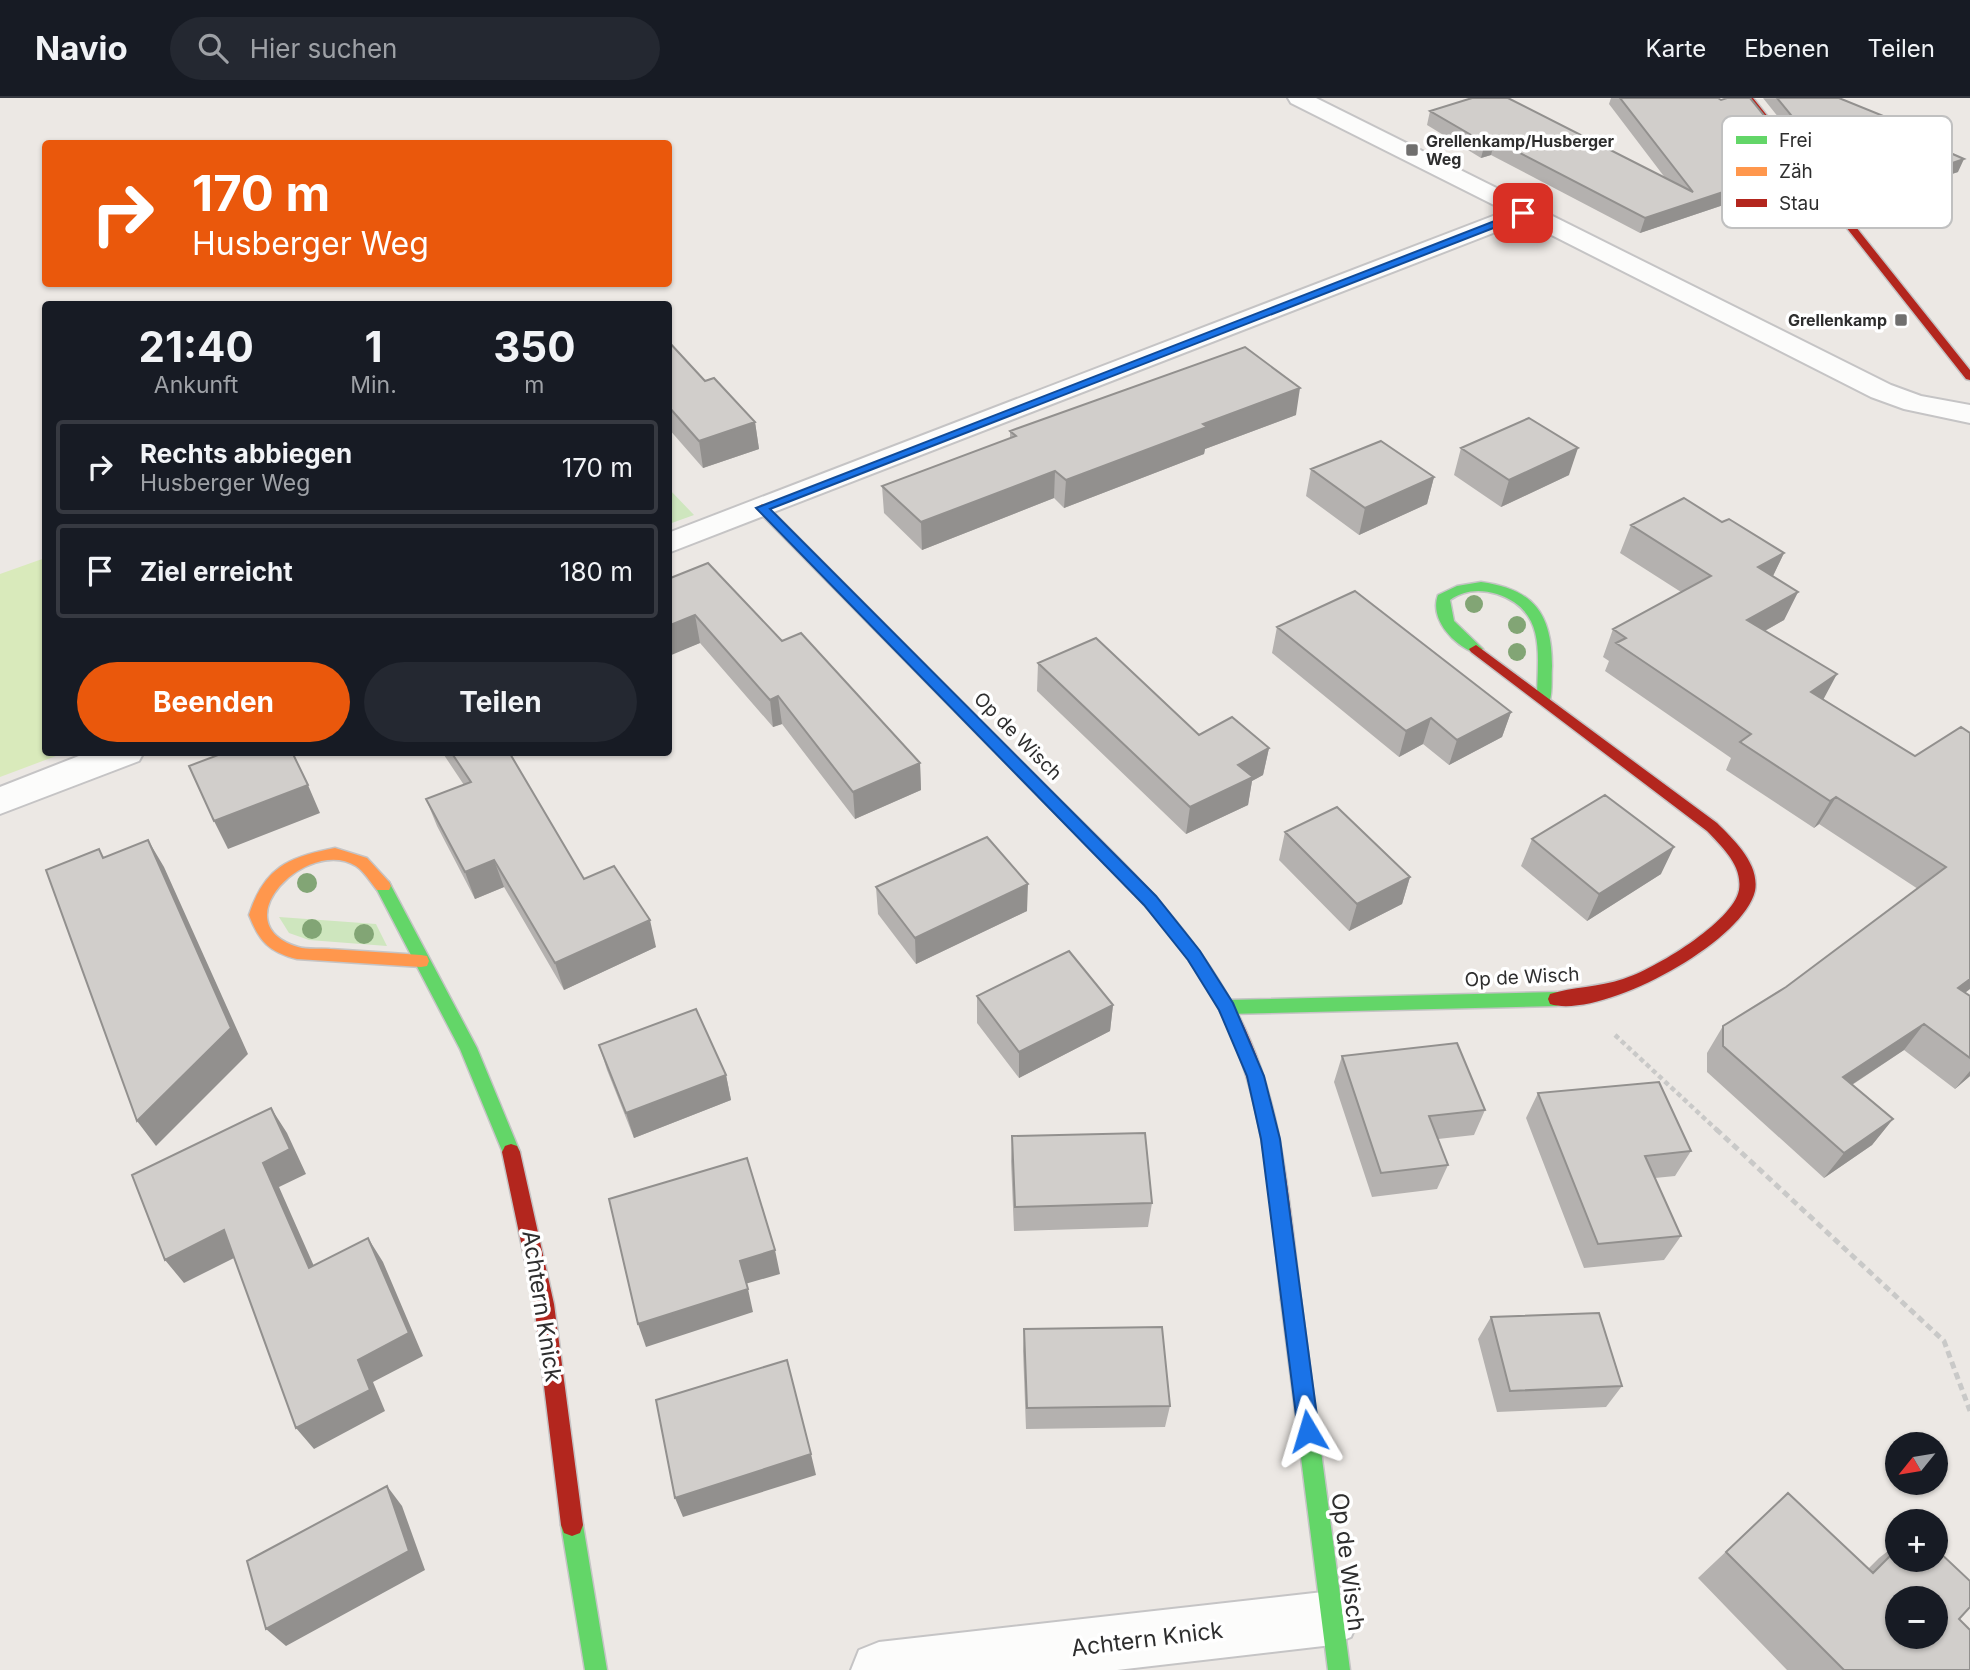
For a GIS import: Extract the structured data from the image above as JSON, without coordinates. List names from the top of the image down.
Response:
{
  "streets": {
    "street": ["Op de Wisch", "Achtern Knick"]
  },
  "crossings": [
    ["Op de Wisch", "Achtern Knick"]
  ],
  "places": {
    "transit": ["Grellenkamp/Husberger Weg", "Grellenkamp"]
  },
  "legend": ["Frei", "Zäh", "Stau"],
  "north": "bottom left",
  "page": {
    "header": "Navio",
    "search": "Hier suchen",
    "nav": ["Karte", "Ebenen", "Teilen"],
    "turn": ["170 m", "Husberger Weg"],
    "eta": [
      "21:40",
      "Ankunft",
      "1",
      "Min.",
      "350",
      "m"
    ],
    "list": [
      {
        "name": "Rechts abbiegen",
        "note": "Husberger Weg",
        "value": "170 m"
      },
      {
        "name": "Ziel erreicht",
        "value": "180 m"
      }
    ],
    "buttons": ["Beenden", "Teilen"],
    "map_buttons": ["+", "−"]
  }
}
